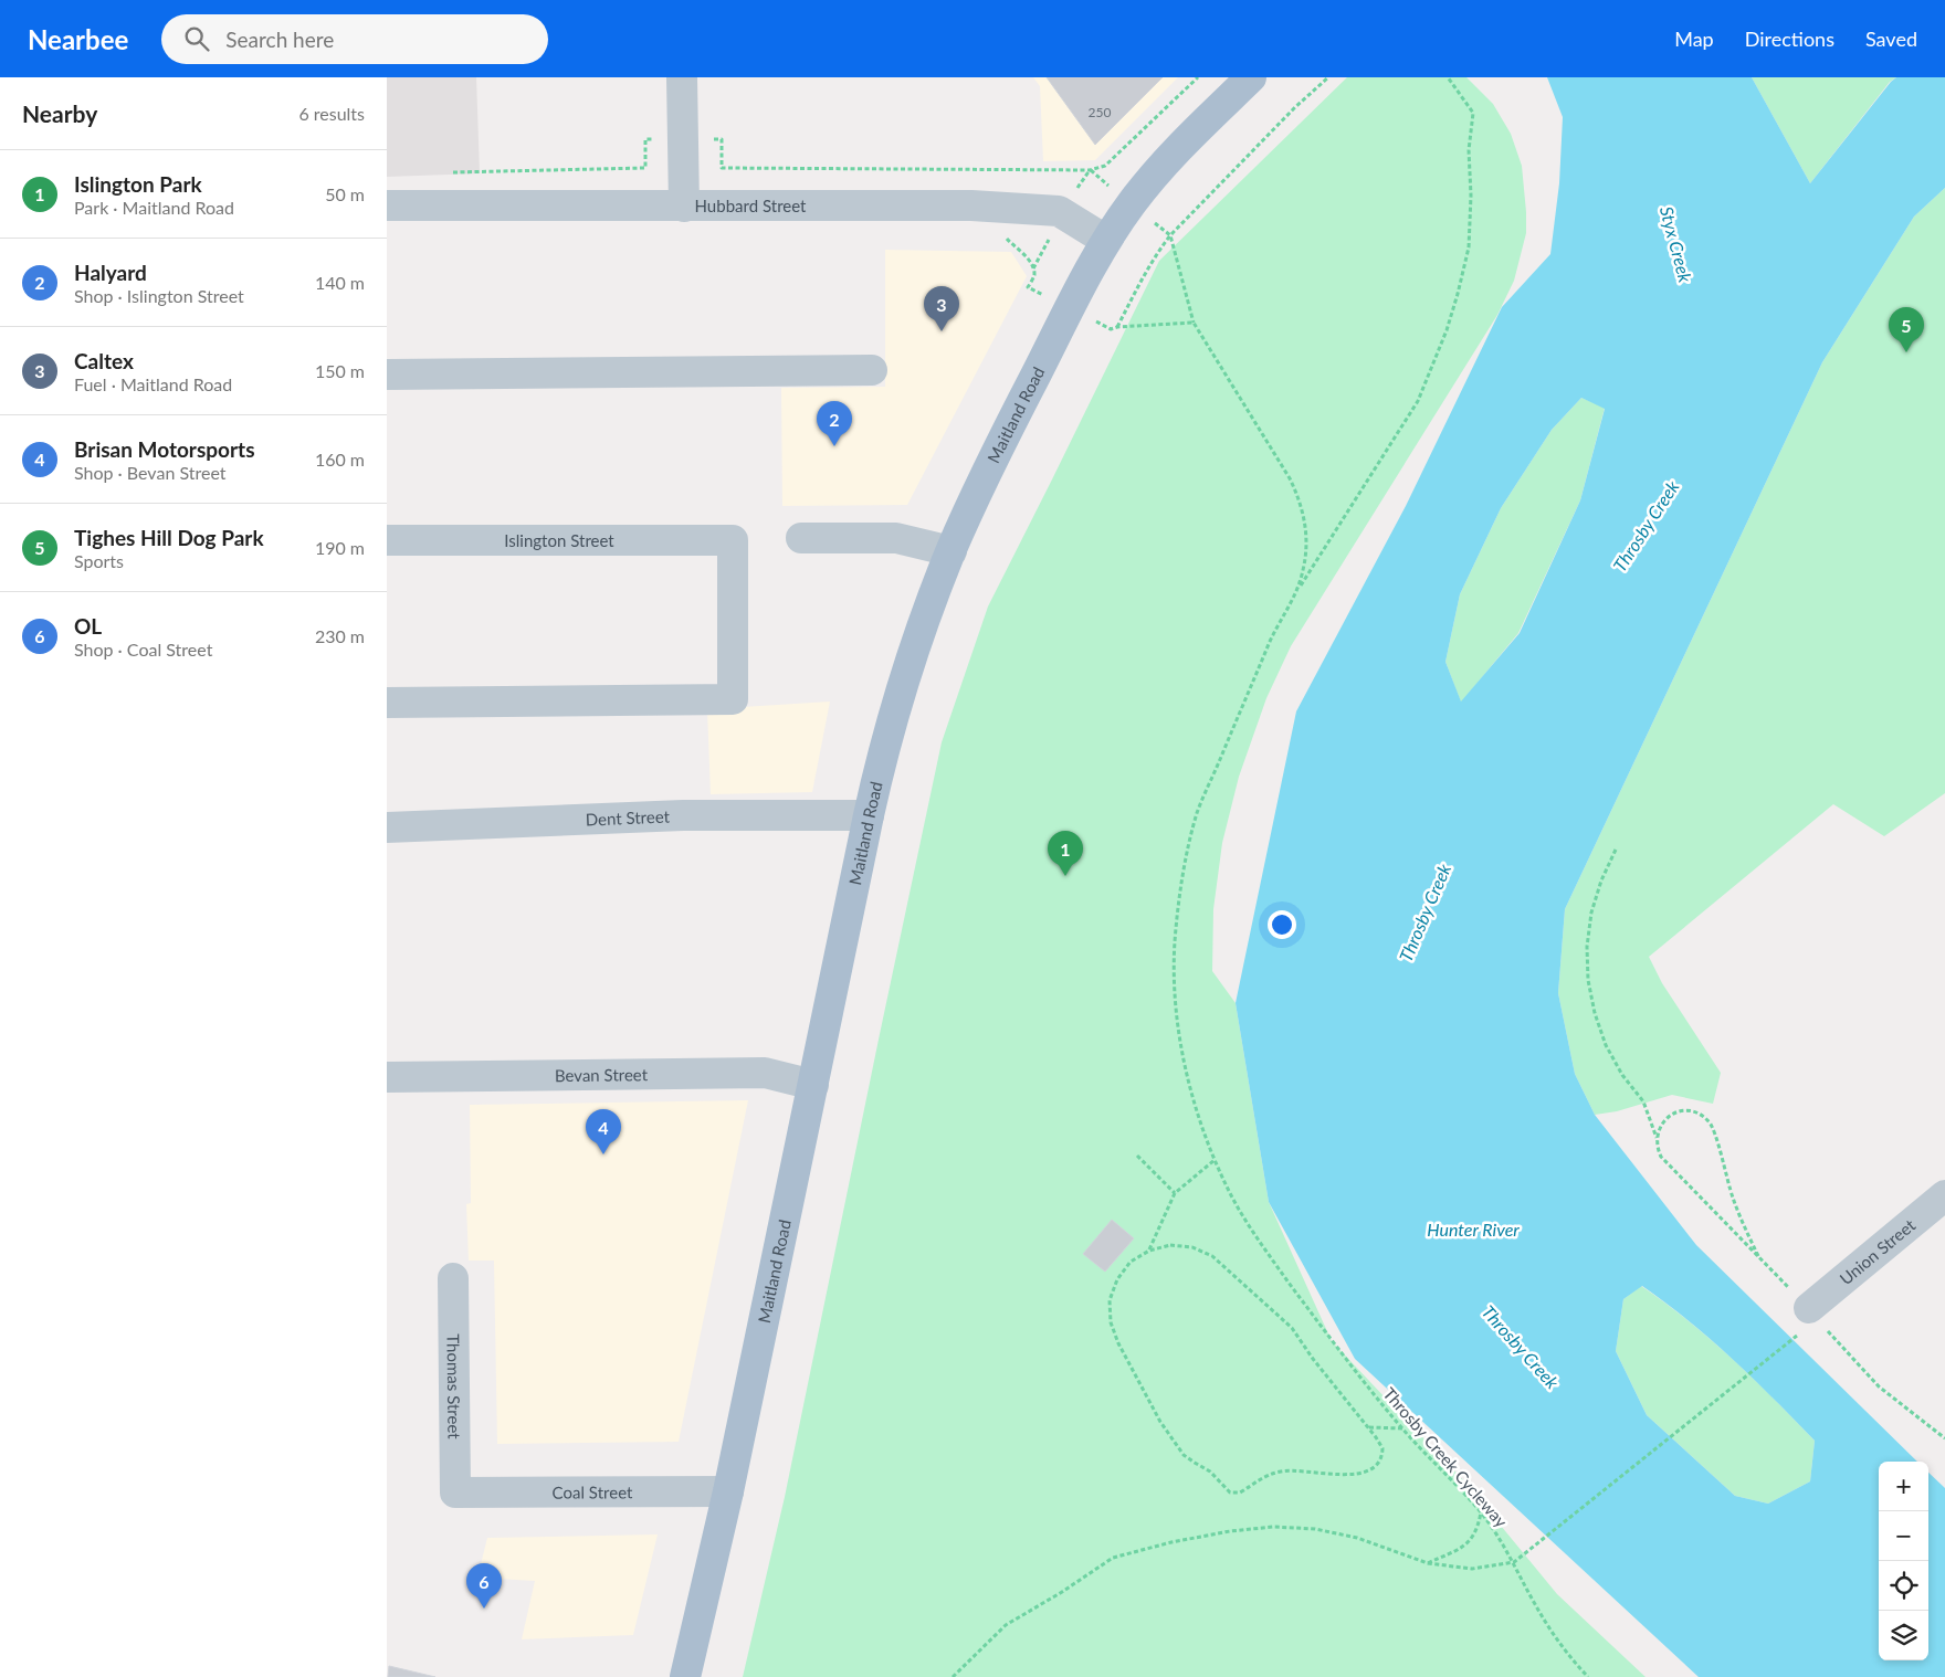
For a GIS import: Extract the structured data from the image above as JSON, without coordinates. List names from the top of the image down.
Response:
{
  "streets": {
    "main road": ["Maitland Road"],
    "street": [
      "Hubbard Street",
      "Islington Street",
      "Dent Street",
      "Bevan Street",
      "Union Street",
      "Thomas Street",
      "Coal Street"
    ],
    "path": ["Throsby Creek Cycleway"]
  },
  "crossings": [
    ["Hubbard Street", "Maitland Road"],
    ["Maitland Road", "Dent Street"],
    ["Maitland Road", "Bevan Street"],
    ["Maitland Road", "Coal Street"],
    ["Thomas Street", "Coal Street"]
  ],
  "water": ["Styx Creek", "Throsby Creek", "Hunter River"],
  "house_numbers": ["250"],
  "page": {
    "header": "Nearbee",
    "search": "Search here",
    "nav": ["Map", "Directions", "Saved"],
    "heading": ["Nearby", "6 results"],
    "list": [
      {
        "mark": "1",
        "name": "Islington Park",
        "note": "Park · Maitland Road",
        "value": "50 m"
      },
      {
        "mark": "2",
        "name": "Halyard",
        "note": "Shop · Islington Street",
        "value": "140 m"
      },
      {
        "mark": "3",
        "name": "Caltex",
        "note": "Fuel · Maitland Road",
        "value": "150 m"
      },
      {
        "mark": "4",
        "name": "Brisan Motorsports",
        "note": "Shop · Bevan Street",
        "value": "160 m"
      },
      {
        "mark": "5",
        "name": "Tighes Hill Dog Park",
        "note": "Sports",
        "value": "190 m"
      },
      {
        "mark": "6",
        "name": "OL",
        "note": "Shop · Coal Street",
        "value": "230 m"
      }
    ],
    "pins": [
      "3",
      "5",
      "2",
      "1",
      "4",
      "6"
    ],
    "map_buttons": ["+", "−"]
  }
}
